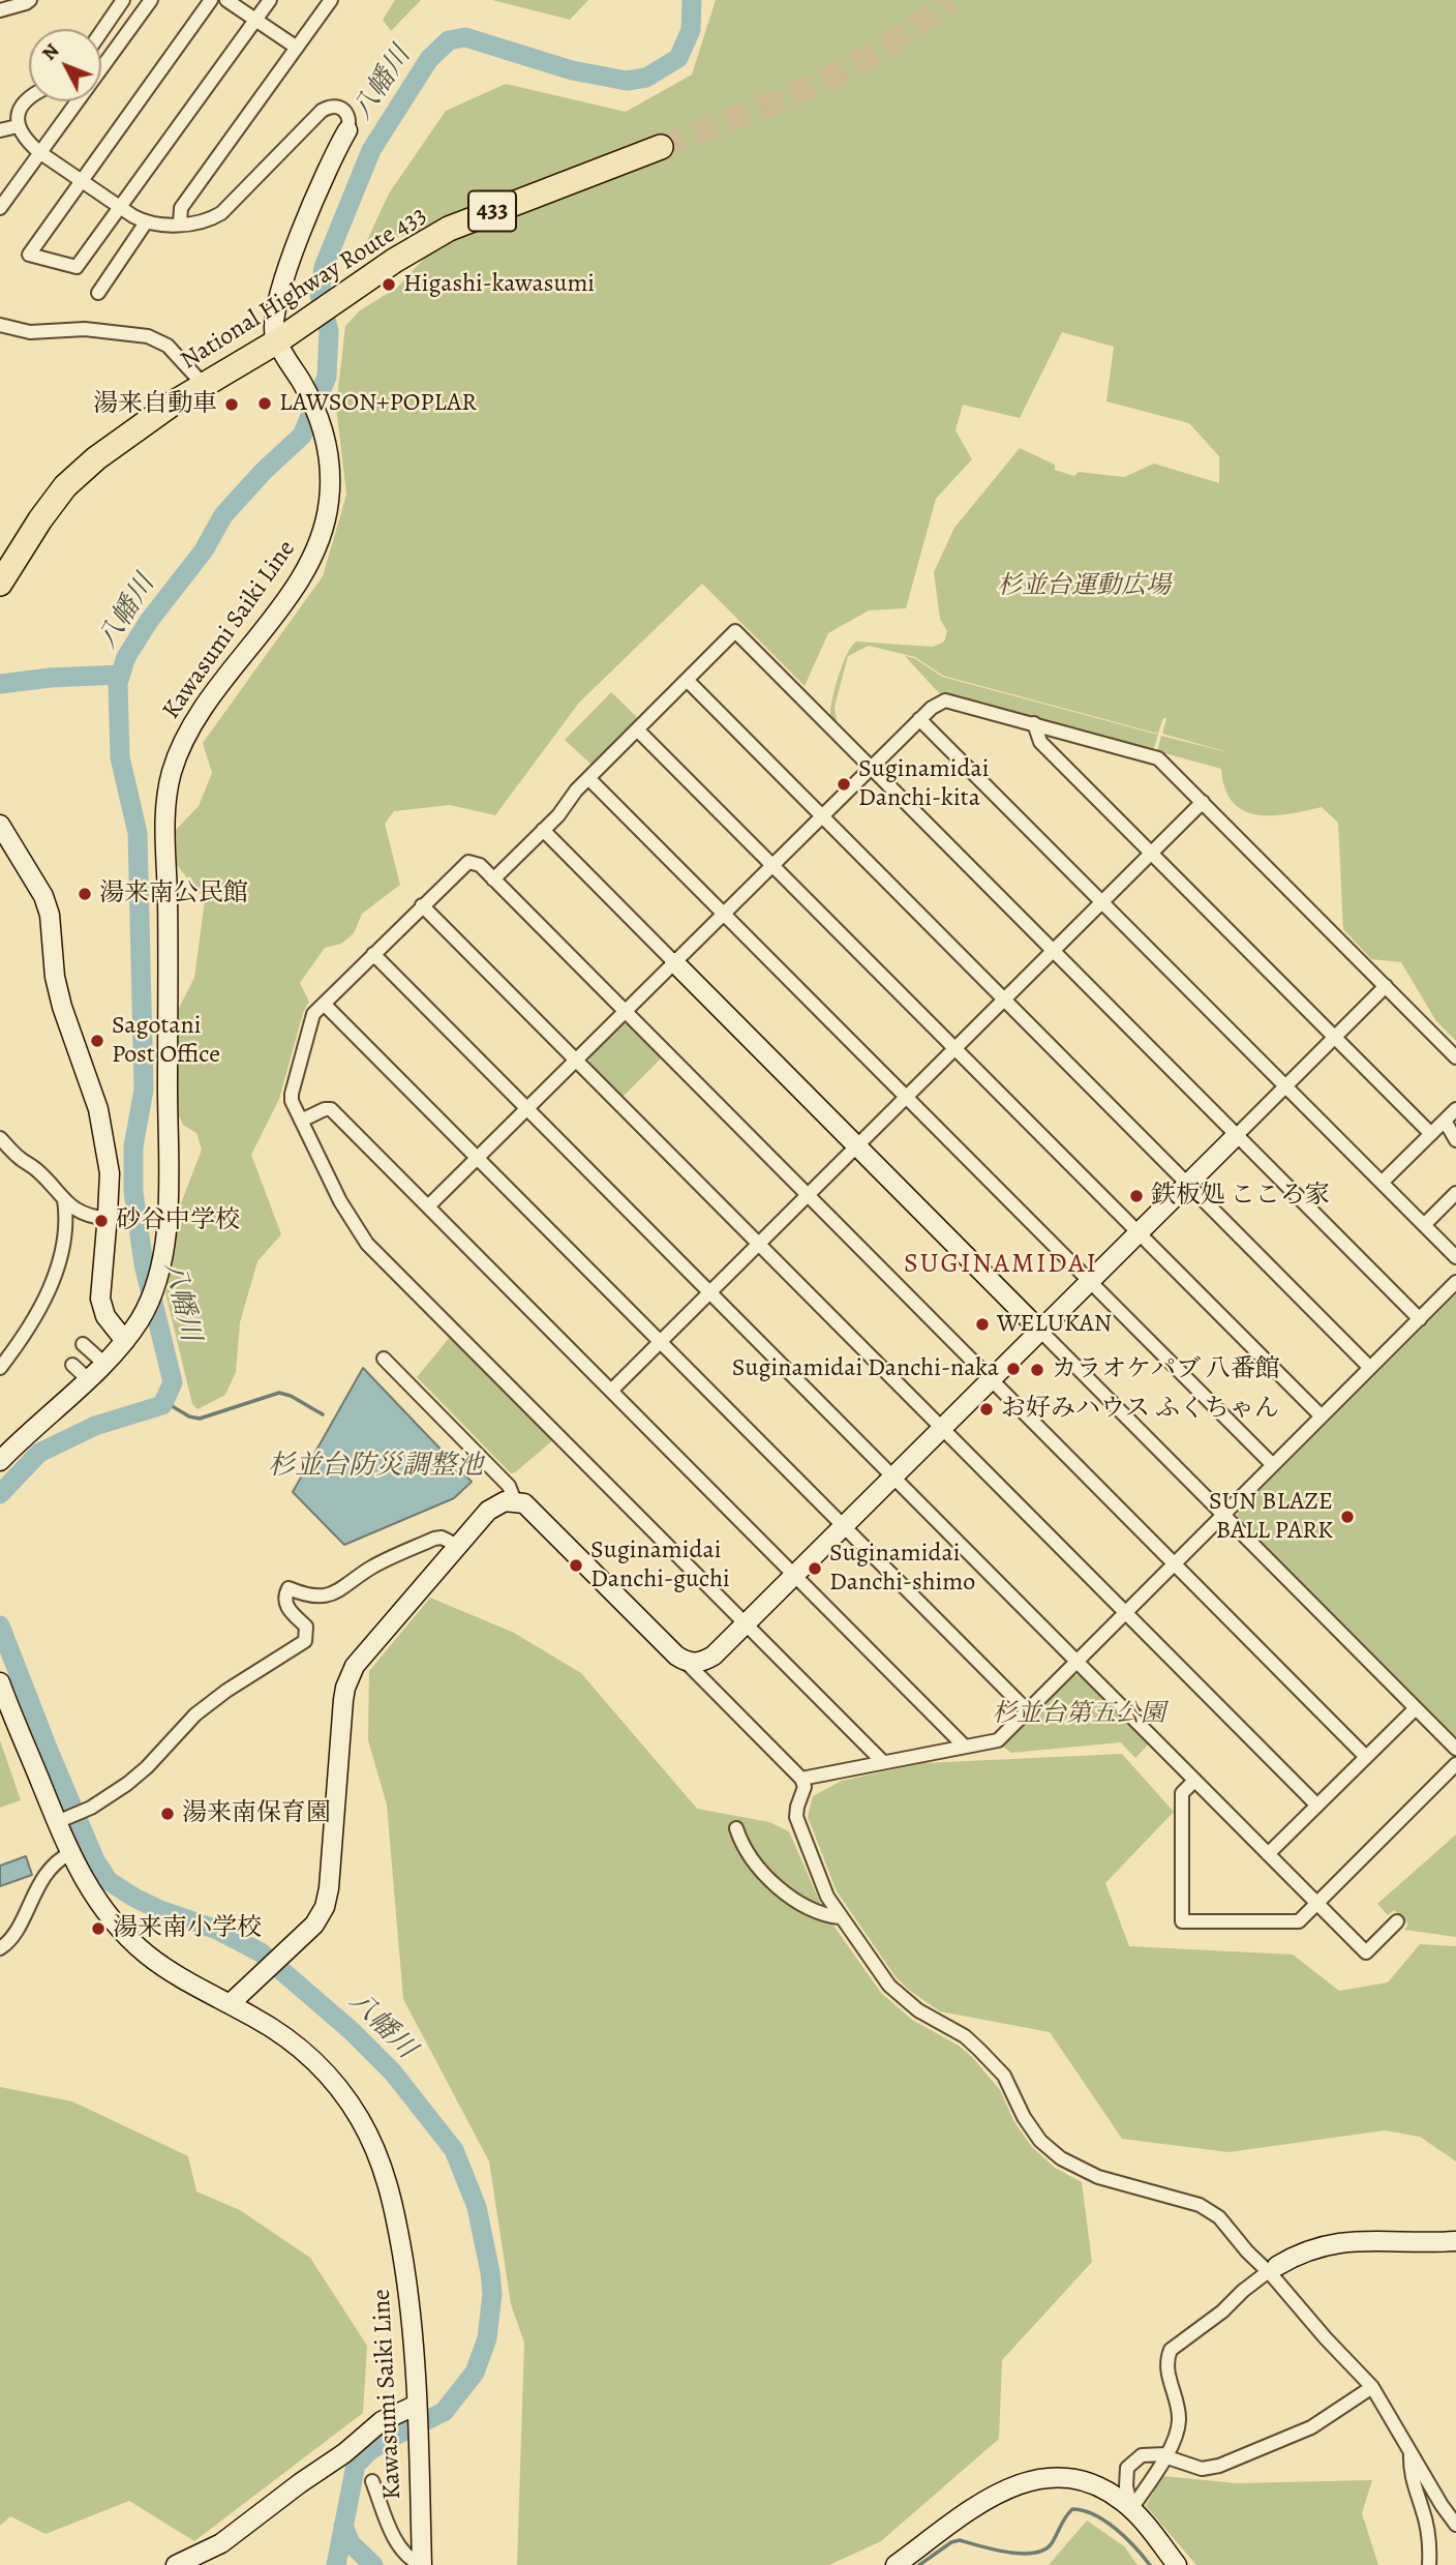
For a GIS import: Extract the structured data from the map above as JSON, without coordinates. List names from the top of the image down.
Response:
{
  "streets": {
    "highway": ["433", "National Highway Route 433"],
    "main road": ["Kawasumi Saiki Line"]
  },
  "crossings": [
    ["National Highway Route 433", "Kawasumi Saiki Line"]
  ],
  "districts": ["SUGINAMIDAI"],
  "water": ["八幡川", "杉並台防災調整池"],
  "parks": ["杉並台運動広場", "杉並台第五公園"],
  "places": [
    "Higashi-kawasumi",
    "LAWSON+POPLAR",
    "湯来自動車",
    "Suginamidai Danchi-kita",
    "湯来南公民館",
    "Sagotani Post Office",
    "鉄板処 こころ家",
    "砂谷中学校",
    "WELUKAN",
    "Suginamidai Danchi-naka",
    "カラオケパブ 八番館",
    "お好みハウス ふくちゃん",
    "SUN BLAZE BALL PARK",
    "Suginamidai Danchi-guchi",
    "Suginamidai Danchi-shimo",
    "湯来南保育園",
    "湯来南小学校"
  ],
  "north": "top left"
}
